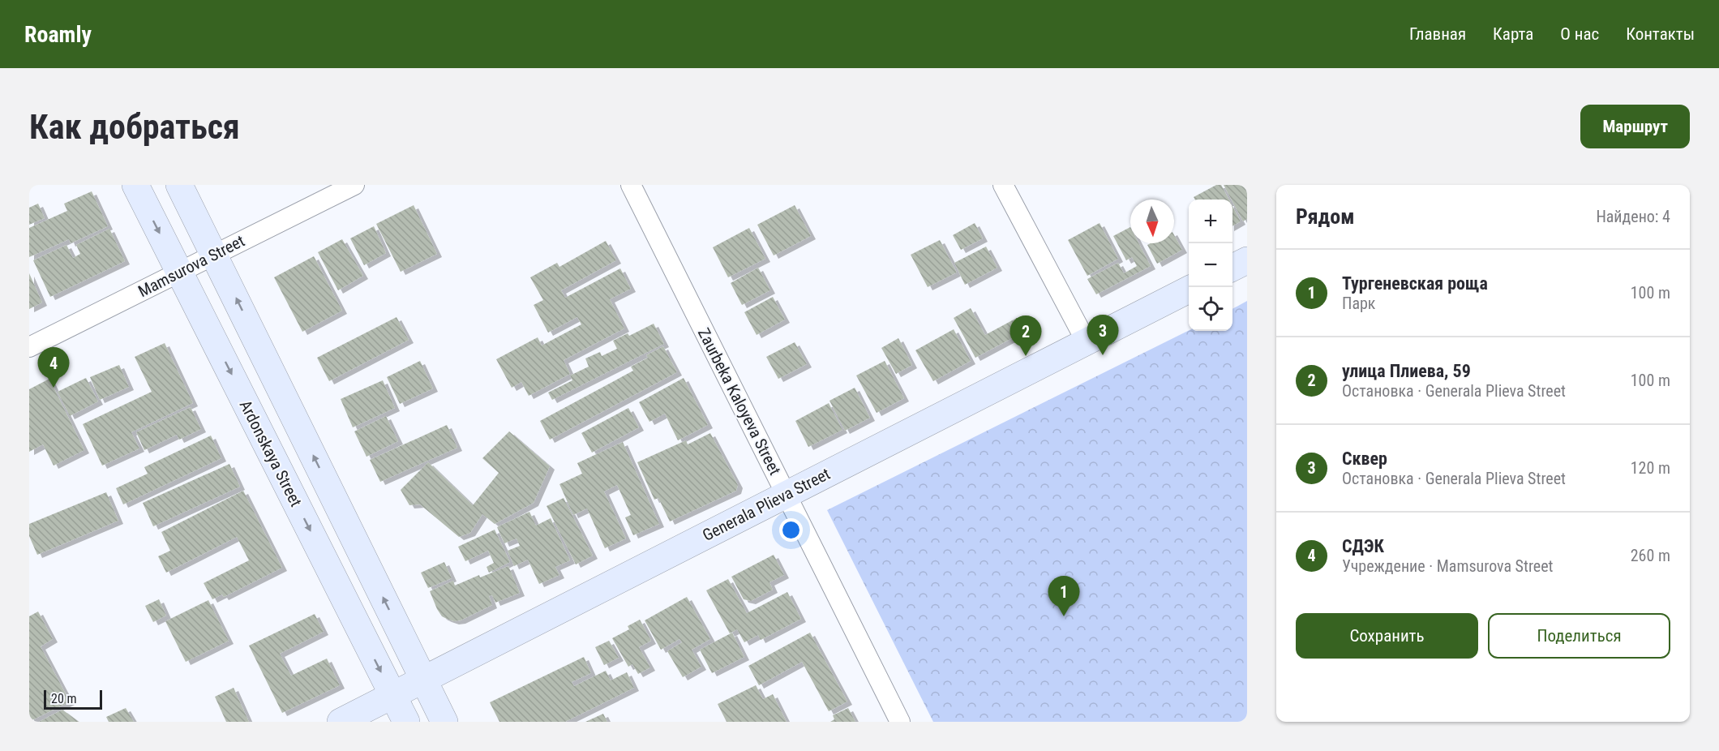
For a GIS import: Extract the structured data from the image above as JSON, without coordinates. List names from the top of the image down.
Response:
{
  "streets": {
    "main road": ["Ardonskaya Street", "Generala Plieva Street"],
    "street": ["Mamsurova Street", "Zaurbeka Kaloyeva Street"]
  },
  "crossings": [
    ["Mamsurova Street", "Ardonskaya Street"],
    ["Zaurbeka Kaloyeva Street", "Generala Plieva Street"],
    ["Ardonskaya Street", "Generala Plieva Street"]
  ],
  "scale_bar": "20 m",
  "north": "bottom",
  "page": {
    "header": "Roamly",
    "nav": [
      "Главная",
      "Карта",
      "О нас",
      "Контакты"
    ],
    "buttons": [
      "Маршрут",
      ["Сохранить", "Поделиться"]
    ],
    "title": "Как добраться",
    "heading": ["Рядом", "Найдено: 4"],
    "map_buttons": ["+", "−"],
    "list": [
      {
        "mark": "1",
        "name": "Тургеневская роща",
        "note": "Парк",
        "value": "100 m"
      },
      {
        "mark": "2",
        "name": "улица Плиева, 59",
        "note": "Остановка · Generala Plieva Street",
        "value": "100 m"
      },
      {
        "mark": "3",
        "name": "Сквер",
        "note": "Остановка · Generala Plieva Street",
        "value": "120 m"
      },
      {
        "mark": "4",
        "name": "СДЭК",
        "note": "Учреждение · Mamsurova Street",
        "value": "260 m"
      }
    ],
    "pins": [
      "3",
      "2",
      "4",
      "1"
    ],
    "scale": "20 m"
  }
}
